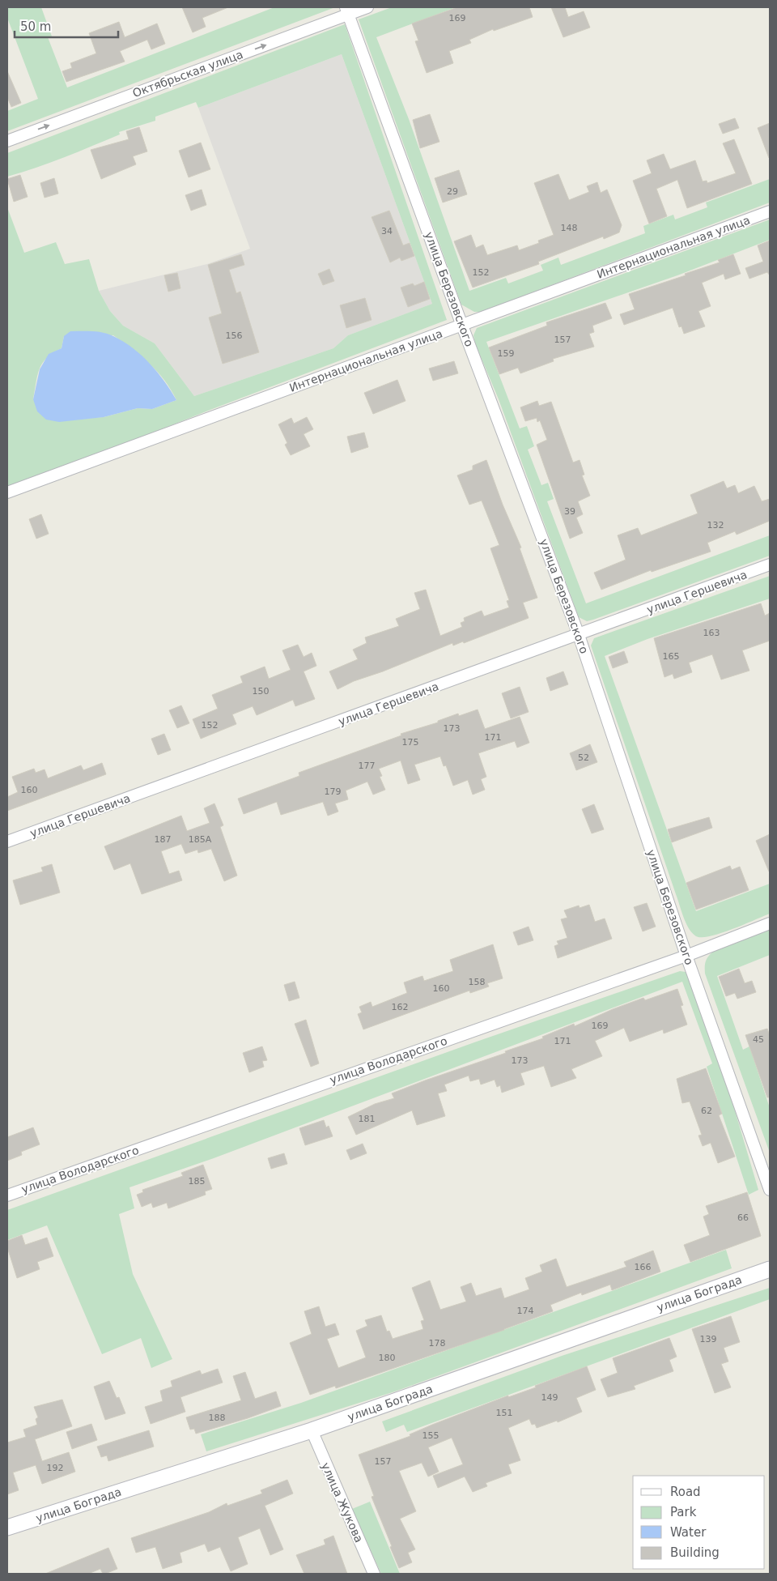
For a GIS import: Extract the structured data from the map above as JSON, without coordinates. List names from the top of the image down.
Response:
{
  "streets": {
    "street": [
      "Октябрьская улица",
      "Интернациональная улица",
      "улица Березовского",
      "улица Гершевича",
      "улица Володарского",
      "улица Бограда",
      "улица Жукова"
    ]
  },
  "crossings": [
    ["Октябрьская улица", "улица Березовского"],
    ["Интернациональная улица", "улица Березовского"],
    ["улица Березовского", "улица Гершевича"],
    ["улица Березовского", "улица Володарского"],
    ["улица Бограда", "улица Жукова"]
  ],
  "one_way": ["Октябрьская улица"],
  "house_numbers": [
    "169",
    "29",
    "148",
    "34",
    "152",
    "156",
    "157",
    "159",
    "39",
    "132",
    "163",
    "165",
    "150",
    "152",
    "173",
    "171",
    "175",
    "52",
    "177",
    "160",
    "179",
    "187",
    "185А",
    "158",
    "160",
    "162",
    "169",
    "45",
    "171",
    "173",
    "62",
    "181",
    "185",
    "66",
    "166",
    "174",
    "139",
    "178",
    "180",
    "149",
    "151",
    "188",
    "155",
    "157",
    "192"
  ],
  "legend": [
    "Road",
    "Park",
    "Water",
    "Building"
  ],
  "scale_bar": "50 m"
}
